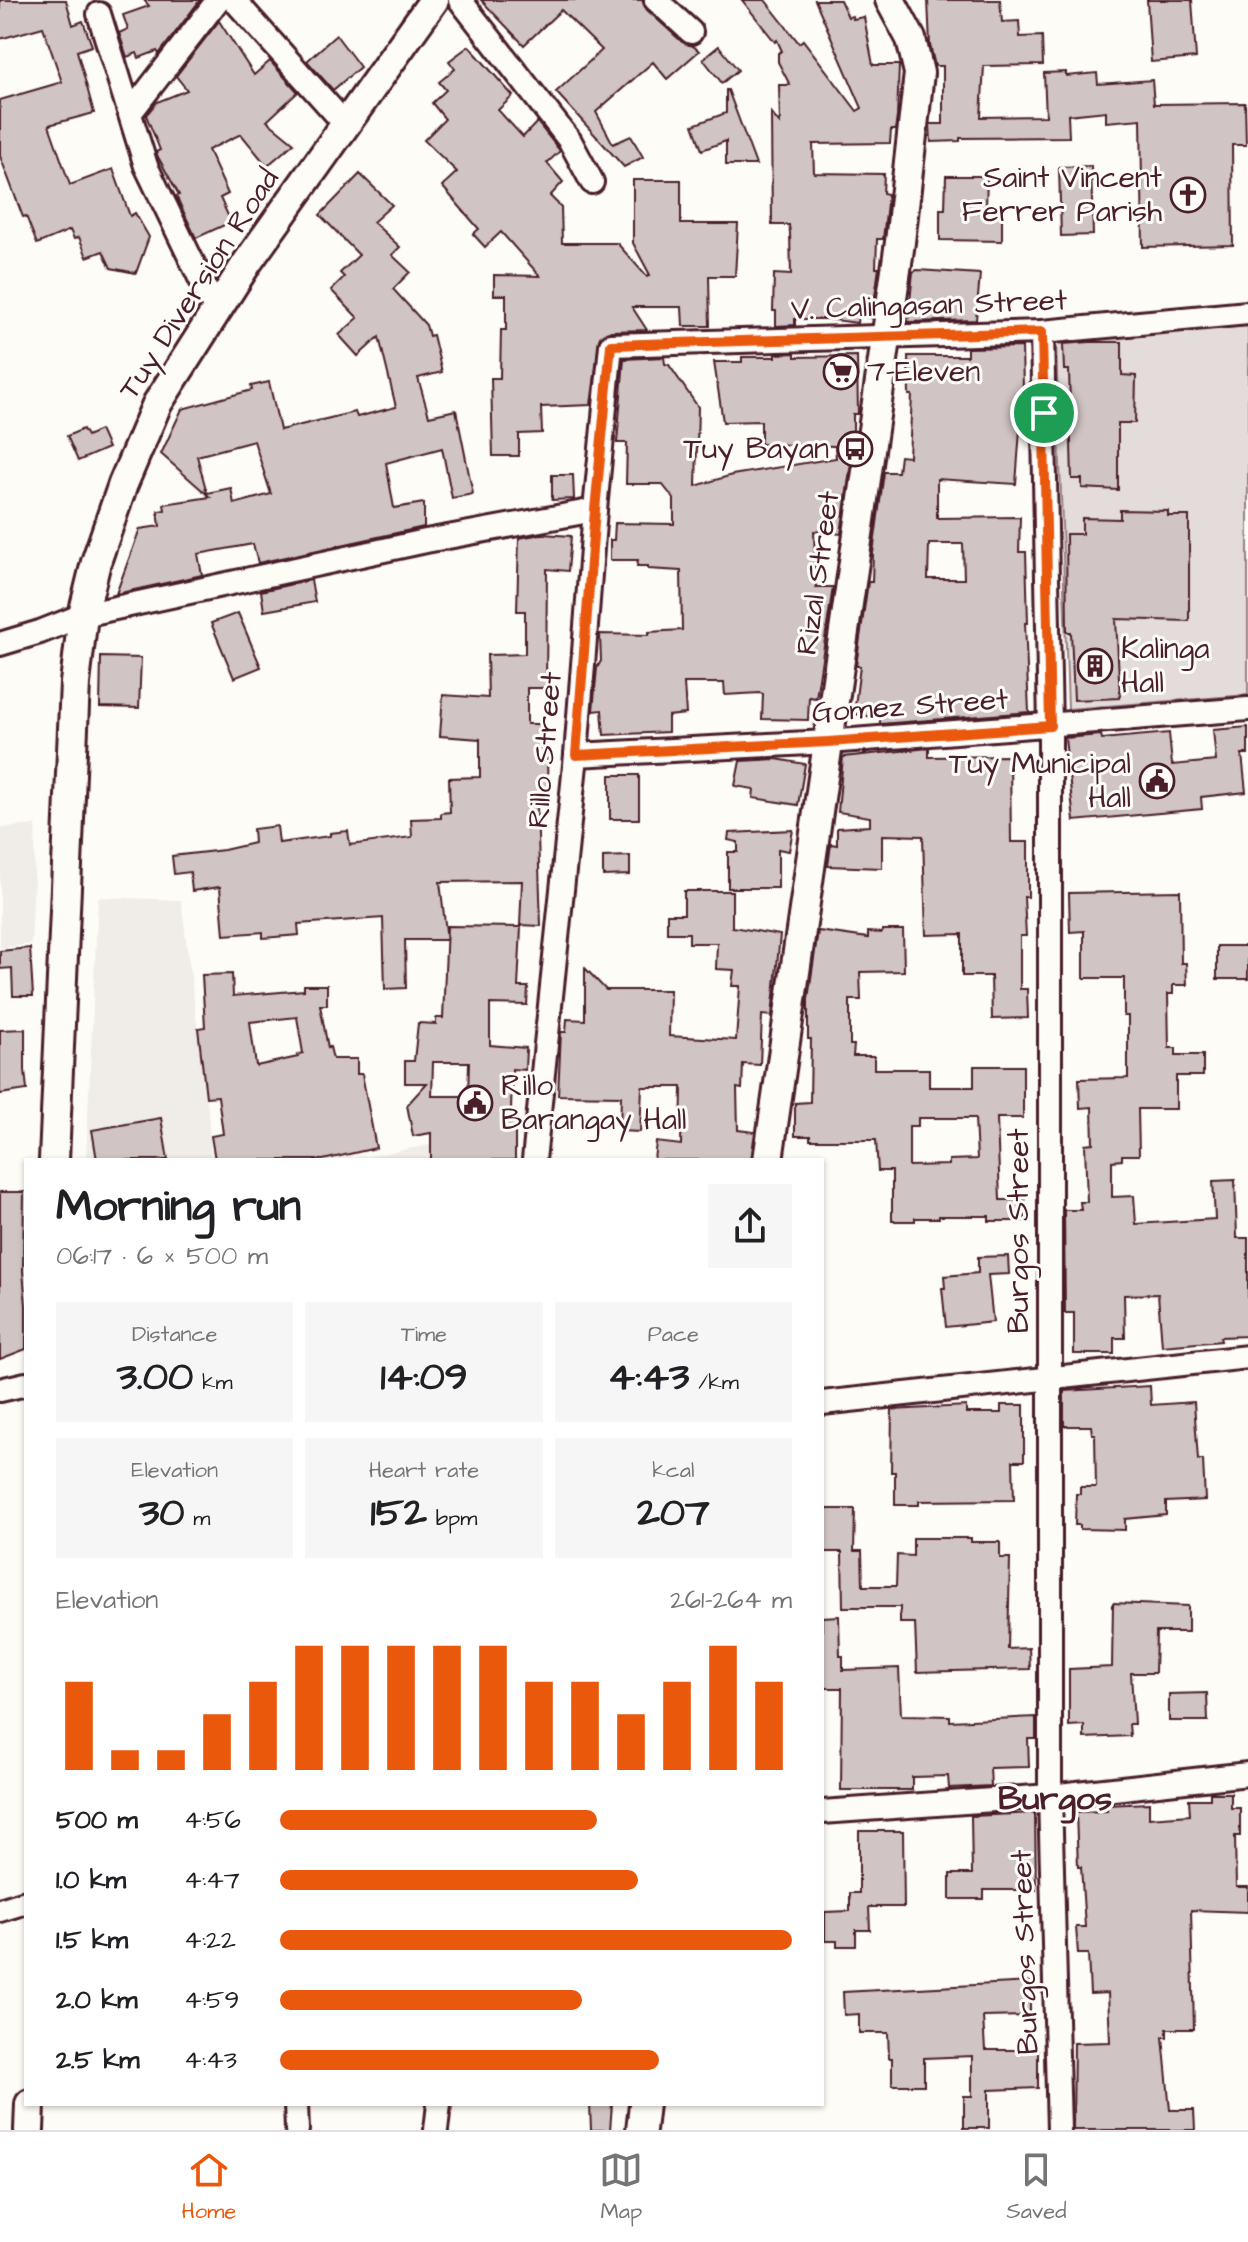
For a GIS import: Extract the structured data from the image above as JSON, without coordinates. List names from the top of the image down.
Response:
{
  "streets": {
    "main road": ["Tuy Diversion Road", "Rizal Street"],
    "street": [
      "V. Calingasan Street",
      "Gomez Street",
      "Rillo Street",
      "Burgos Street"
    ]
  },
  "crossings": [
    ["V. Calingasan Street", "Rizal Street"],
    ["V. Calingasan Street", "Rillo Street"],
    ["V. Calingasan Street", "Burgos Street"],
    ["Rizal Street", "Gomez Street"],
    ["Gomez Street", "Rillo Street"],
    ["Gomez Street", "Burgos Street"]
  ],
  "districts": ["Burgos"],
  "places": {
    "church": ["Saint Vincent Ferrer Parish"],
    "supermarket": ["7-Eleven"],
    "bus stop": ["Tuy Bayan"],
    "building": ["Kalinga Hall"],
    "public building": ["Tuy Municipal Hall", "Rillo Barangay Hall"]
  },
  "page": {
    "heading": ["Morning run", "06:17 · 6 × 500 m"],
    "stats": [
      ["Distance", "3.00 km"],
      ["Time", "14:09"],
      ["Pace", "4:43 /km"],
      ["Elevation", "30 m"],
      ["Heart rate", "152 bpm"],
      ["kcal", "207"]
    ],
    "chart": ["Elevation", "261–264 m"],
    "list": [
      {
        "name": "500 m",
        "note": "4:56"
      },
      {
        "name": "1.0 km",
        "note": "4:47"
      },
      {
        "name": "1.5 km",
        "note": "4:22"
      },
      {
        "name": "2.0 km",
        "note": "4:59"
      },
      {
        "name": "2.5 km",
        "note": "4:43"
      }
    ],
    "tabs": ["Home", "Map", "Saved"]
  }
}
